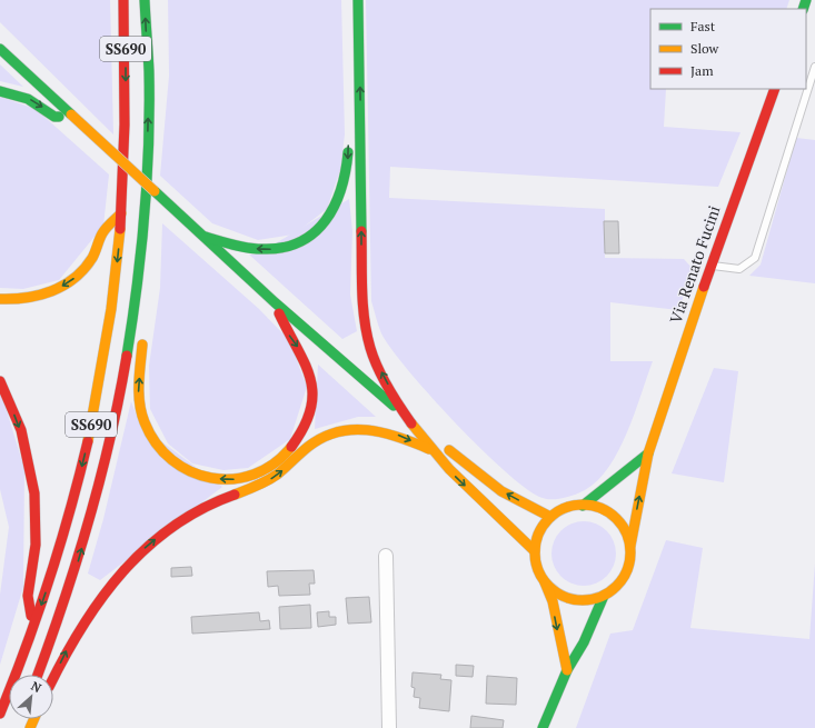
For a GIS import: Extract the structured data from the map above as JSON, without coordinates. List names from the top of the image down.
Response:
{
  "streets": {
    "main road": ["SS690", "Via Renato Fucini"]
  },
  "legend": ["Fast", "Slow", "Jam"],
  "north": "top right"
}
